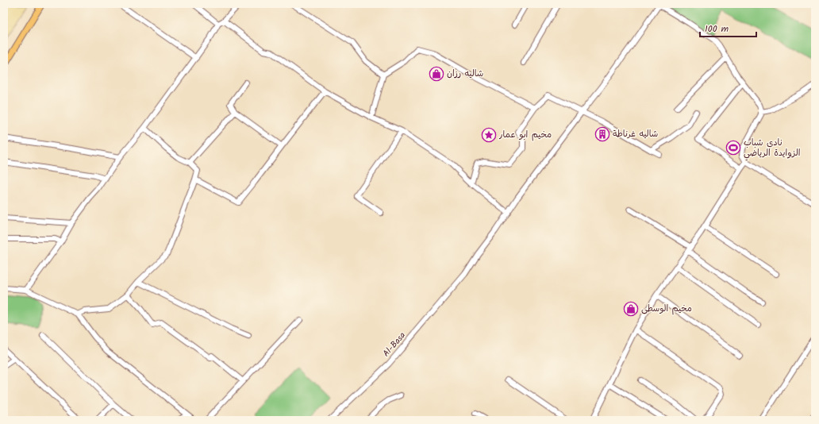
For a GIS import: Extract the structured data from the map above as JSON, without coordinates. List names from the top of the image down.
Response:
{
  "streets": {
    "street": ["Al-Basa"]
  },
  "places": {
    "shop": ["شاليه رزان", "مخيم الوسطى"],
    "building": ["شاليه غرناطة"],
    "place": ["مخيم ابو عمار"],
    "sports": ["نادي شباب الزوايدة الرياضي"]
  },
  "scale_bar": "100 m"
}
